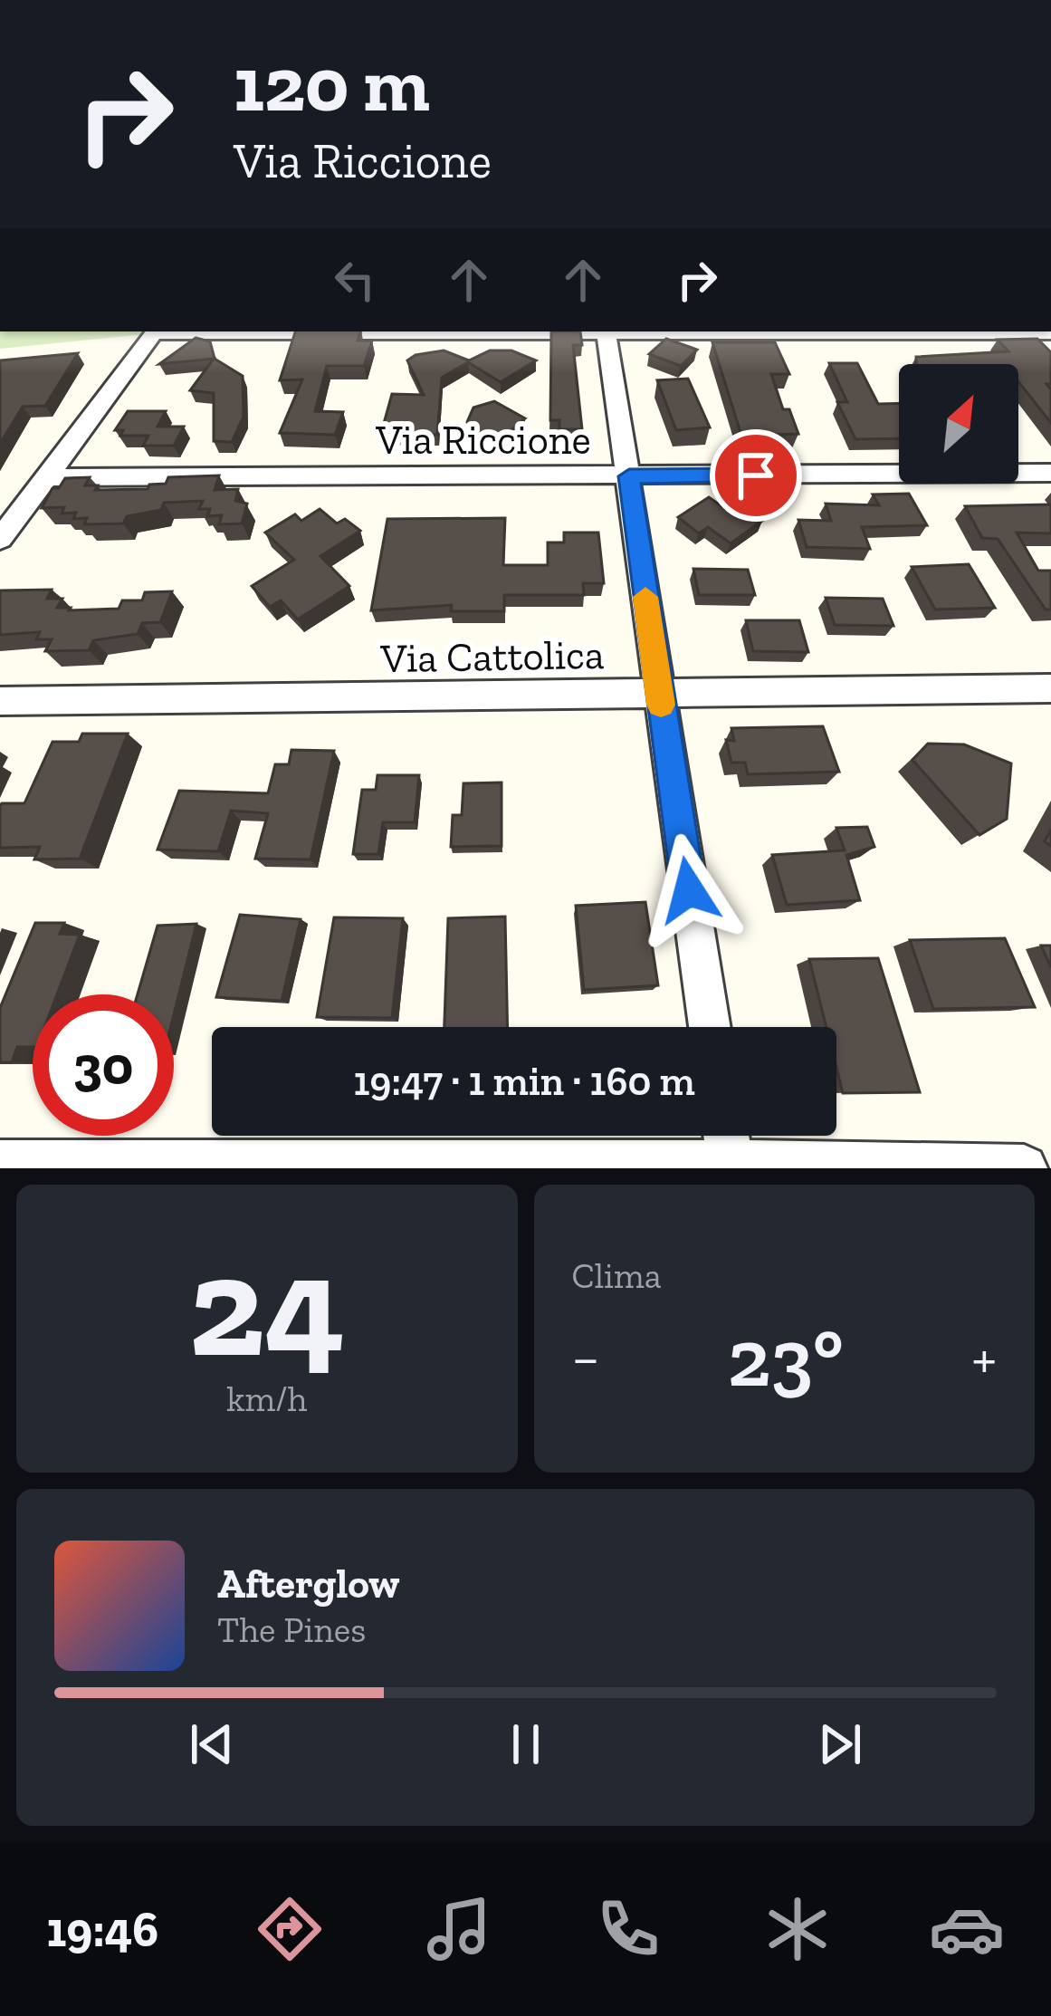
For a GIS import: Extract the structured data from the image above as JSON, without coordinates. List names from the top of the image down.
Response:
{
  "streets": {
    "street": ["Via Riccione", "Via Cattolica"]
  },
  "north": "top right",
  "page": {
    "turn": ["120 m", "Via Riccione"],
    "limit": "30",
    "trip": "19:47 · 1 min · 160 m",
    "tile": [
      ["24", "km/h"],
      "Clima"
    ],
    "heat": ["−", "23°", "+"],
    "song": ["Afterglow", "The Pines"],
    "tabs": "19:46"
  }
}
